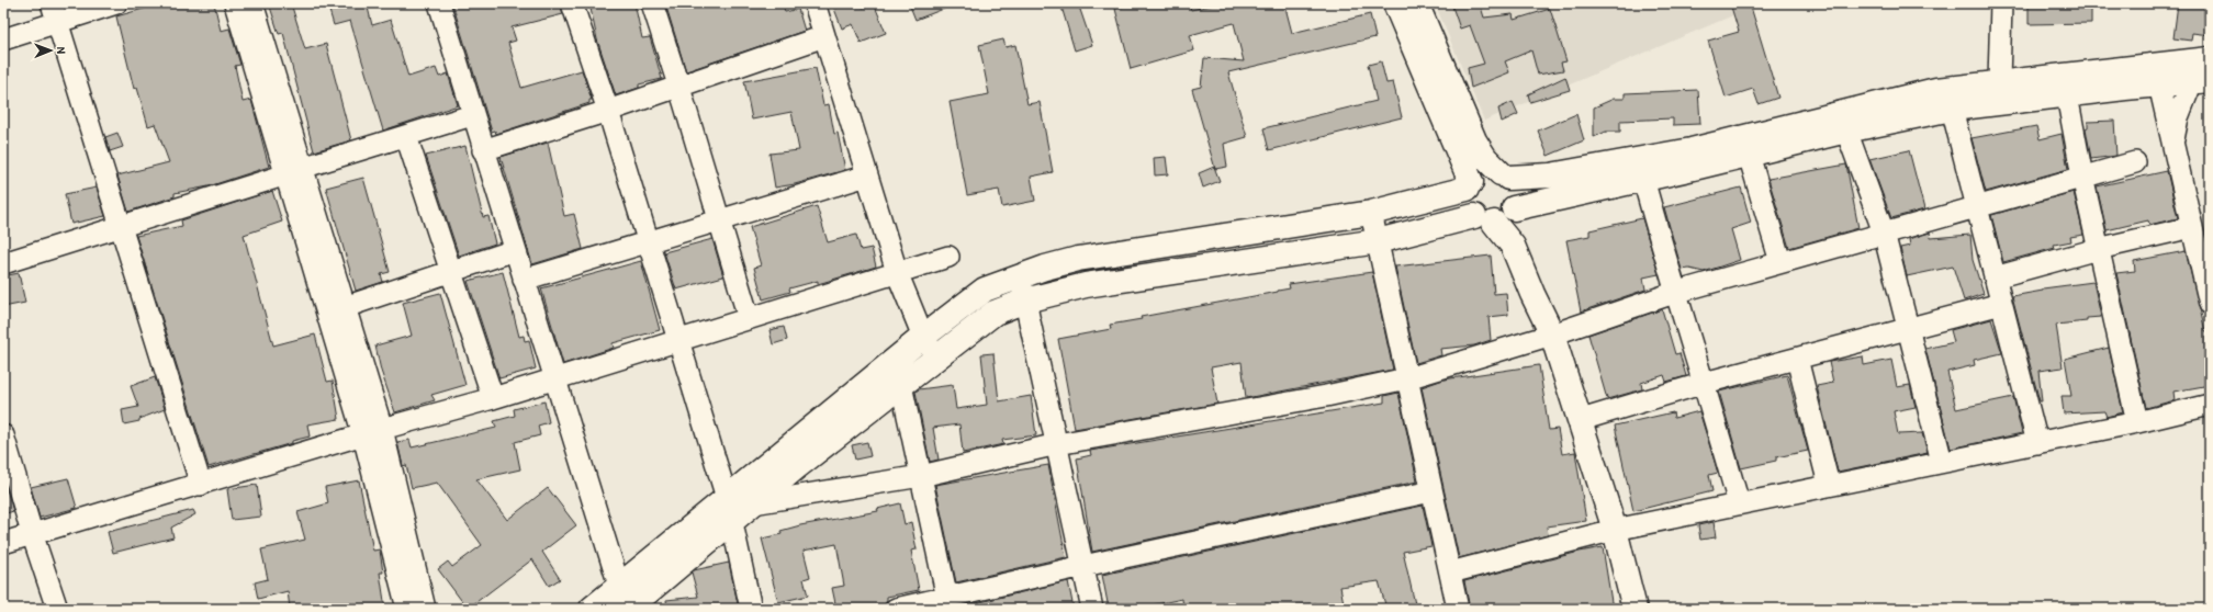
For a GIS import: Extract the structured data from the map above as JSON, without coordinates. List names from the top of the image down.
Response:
{
  "north": "right"
}
